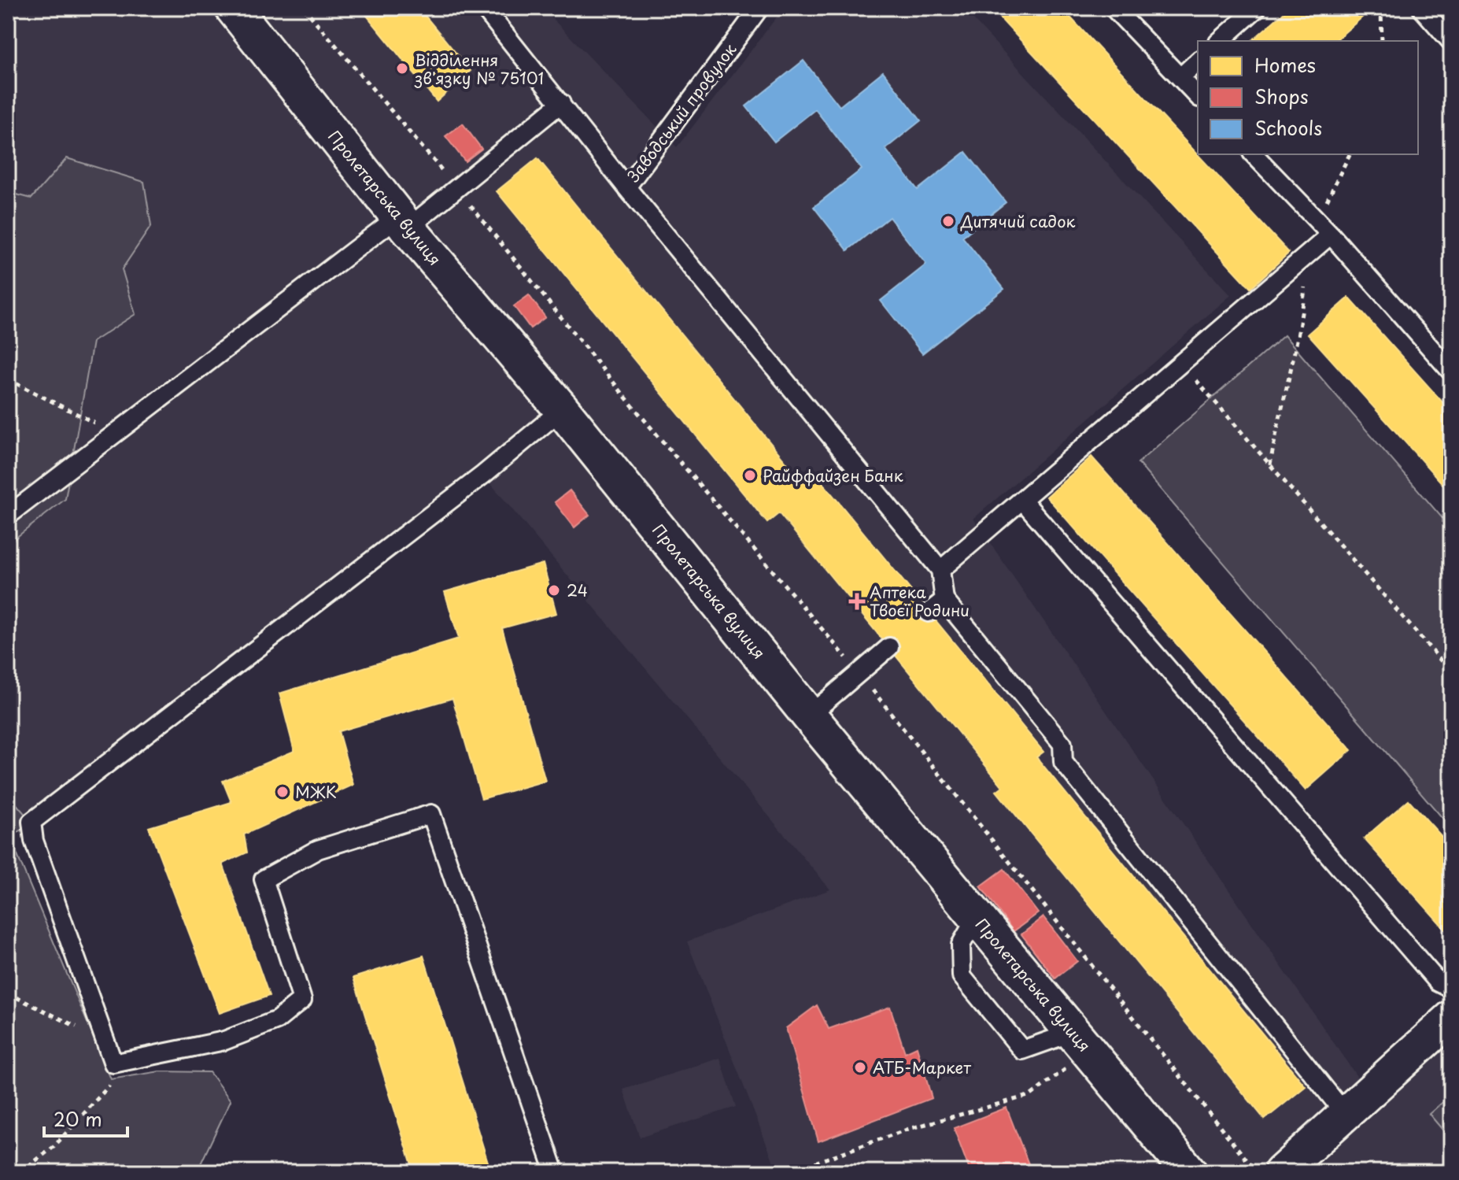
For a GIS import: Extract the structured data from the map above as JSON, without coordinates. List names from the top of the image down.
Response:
{
  "streets": {
    "street": ["Пролетарська вулиця"],
    "lane": ["Заводський провулок"]
  },
  "places": {
    "other": [
      "Відділення зв'язку № 75101",
      "Дитячий садок",
      "Райффайзен Банк",
      "24",
      "МЖК",
      "АТБ-Маркет"
    ],
    "health": ["Аптека Твоєї Родини"]
  },
  "legend": ["Homes", "Shops", "Schools"],
  "scale_bar": "20 m"
}
